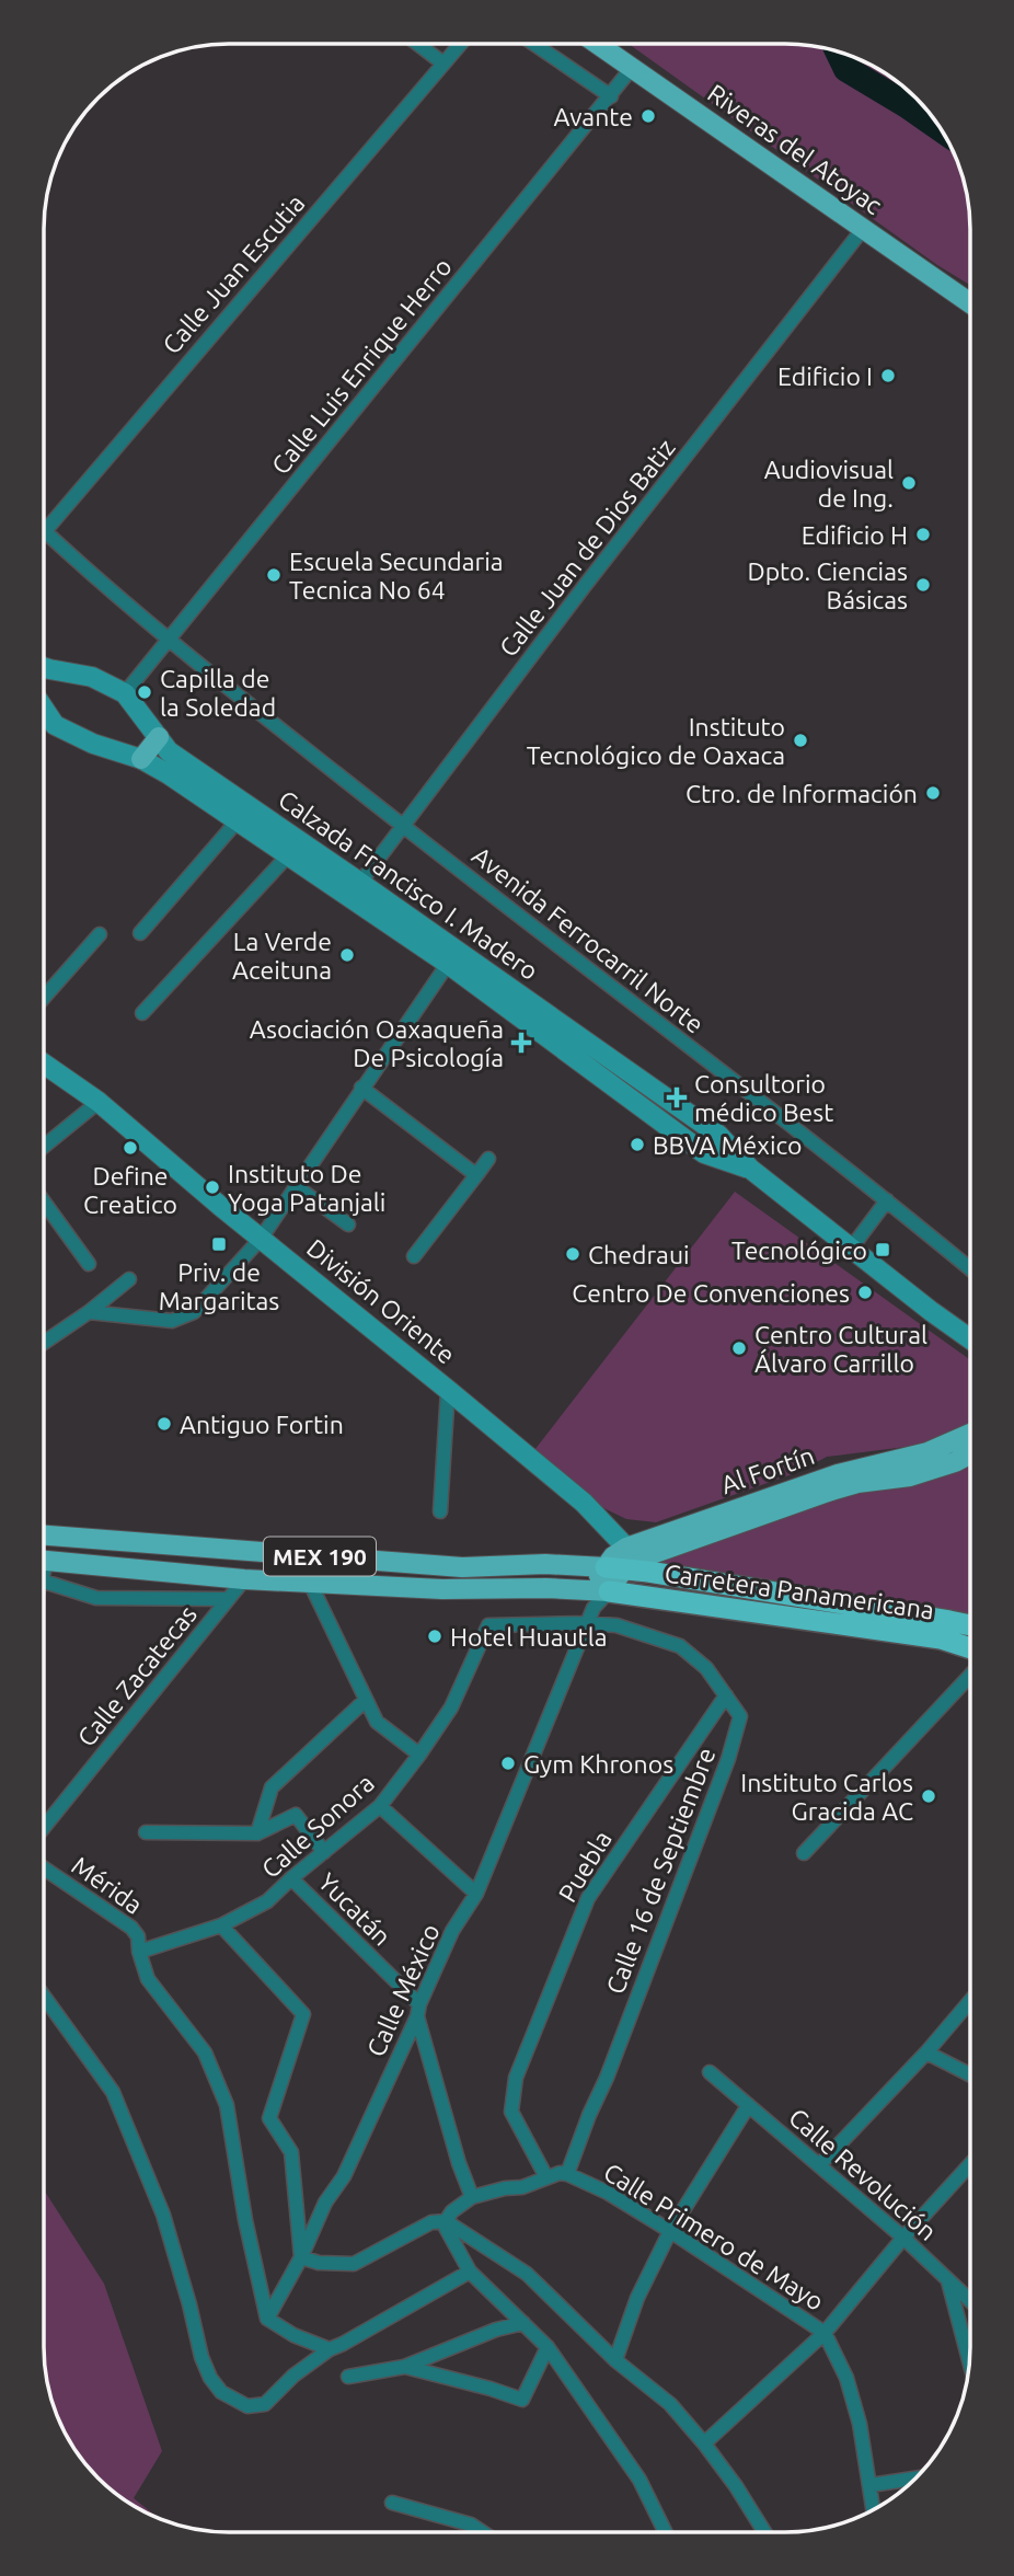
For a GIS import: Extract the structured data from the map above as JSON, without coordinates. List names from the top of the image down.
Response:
{
  "streets": {
    "highway": ["MEX 190", "Carretera Panamericana"],
    "main road": [
      "Riveras del Atoyac",
      "Calzada Francisco I. Madero",
      "División Oriente",
      "Al Fortín"
    ],
    "street": [
      "Calle Juan Escutia",
      "Calle Luis Enrique Herro",
      "Calle Juan de Dios Batiz",
      "Avenida Ferrocarril Norte",
      "Calle Zacatecas",
      "Calle Sonora",
      "Puebla",
      "Calle 16 de Septiembre",
      "Mérida",
      "Yucatán",
      "Calle México",
      "Calle Revolución",
      "Calle Primero de Mayo"
    ]
  },
  "crossings": [
    ["Riveras del Atoyac", "Calle Luis Enrique Herro"],
    ["Riveras del Atoyac", "Calle Juan de Dios Batiz"],
    ["Calle Juan Escutia", "Avenida Ferrocarril Norte"],
    ["Calle Luis Enrique Herro", "Calzada Francisco I. Madero"],
    ["Calle Luis Enrique Herro", "Avenida Ferrocarril Norte"],
    ["Calle Juan de Dios Batiz", "Calzada Francisco I. Madero"],
    ["Calle Juan de Dios Batiz", "Avenida Ferrocarril Norte"],
    ["División Oriente", "Al Fortín"],
    ["División Oriente", "MEX 190"],
    ["División Oriente", "Carretera Panamericana"],
    ["Al Fortín", "MEX 190"],
    ["Al Fortín", "Carretera Panamericana"],
    ["Al Fortín", "Calle México"],
    ["MEX 190", "Carretera Panamericana"],
    ["MEX 190", "Calle Zacatecas"],
    ["MEX 190", "Calle México"],
    ["Carretera Panamericana", "Calle México"],
    ["Calle Sonora", "Calle 16 de Septiembre"],
    ["Calle Sonora", "Mérida"],
    ["Calle Sonora", "Yucatán"],
    ["Puebla", "Calle 16 de Septiembre"],
    ["Calle 16 de Septiembre", "Calle México"],
    ["Calle 16 de Septiembre", "Calle Primero de Mayo"],
    ["Mérida", "Calle México"],
    ["Yucatán", "Calle México"]
  ],
  "places": {
    "other": [
      "Avante",
      "Edificio I",
      "Audiovisual de Ing.",
      "Edificio H",
      "Escuela Secundaria Tecnica No 64",
      "Dpto. Ciencias Básicas",
      "Capilla de la Soledad",
      "Instituto Tecnológico de Oaxaca",
      "Ctro. de Información",
      "La Verde Aceituna",
      "BBVA México",
      "Define Creatico",
      "Instituto De Yoga Patanjali",
      "Chedraui",
      "Centro De Convenciones",
      "Centro Cultural Álvaro Carrillo",
      "Antiguo Fortin",
      "Hotel Huautla",
      "Gym Khronos",
      "Instituto Carlos Gracida AC"
    ],
    "health": ["Asociación Oaxaqueña De Psicología", "Consultorio médico Best"],
    "transit": ["Priv. de Margaritas", "Tecnológico"]
  }
}
